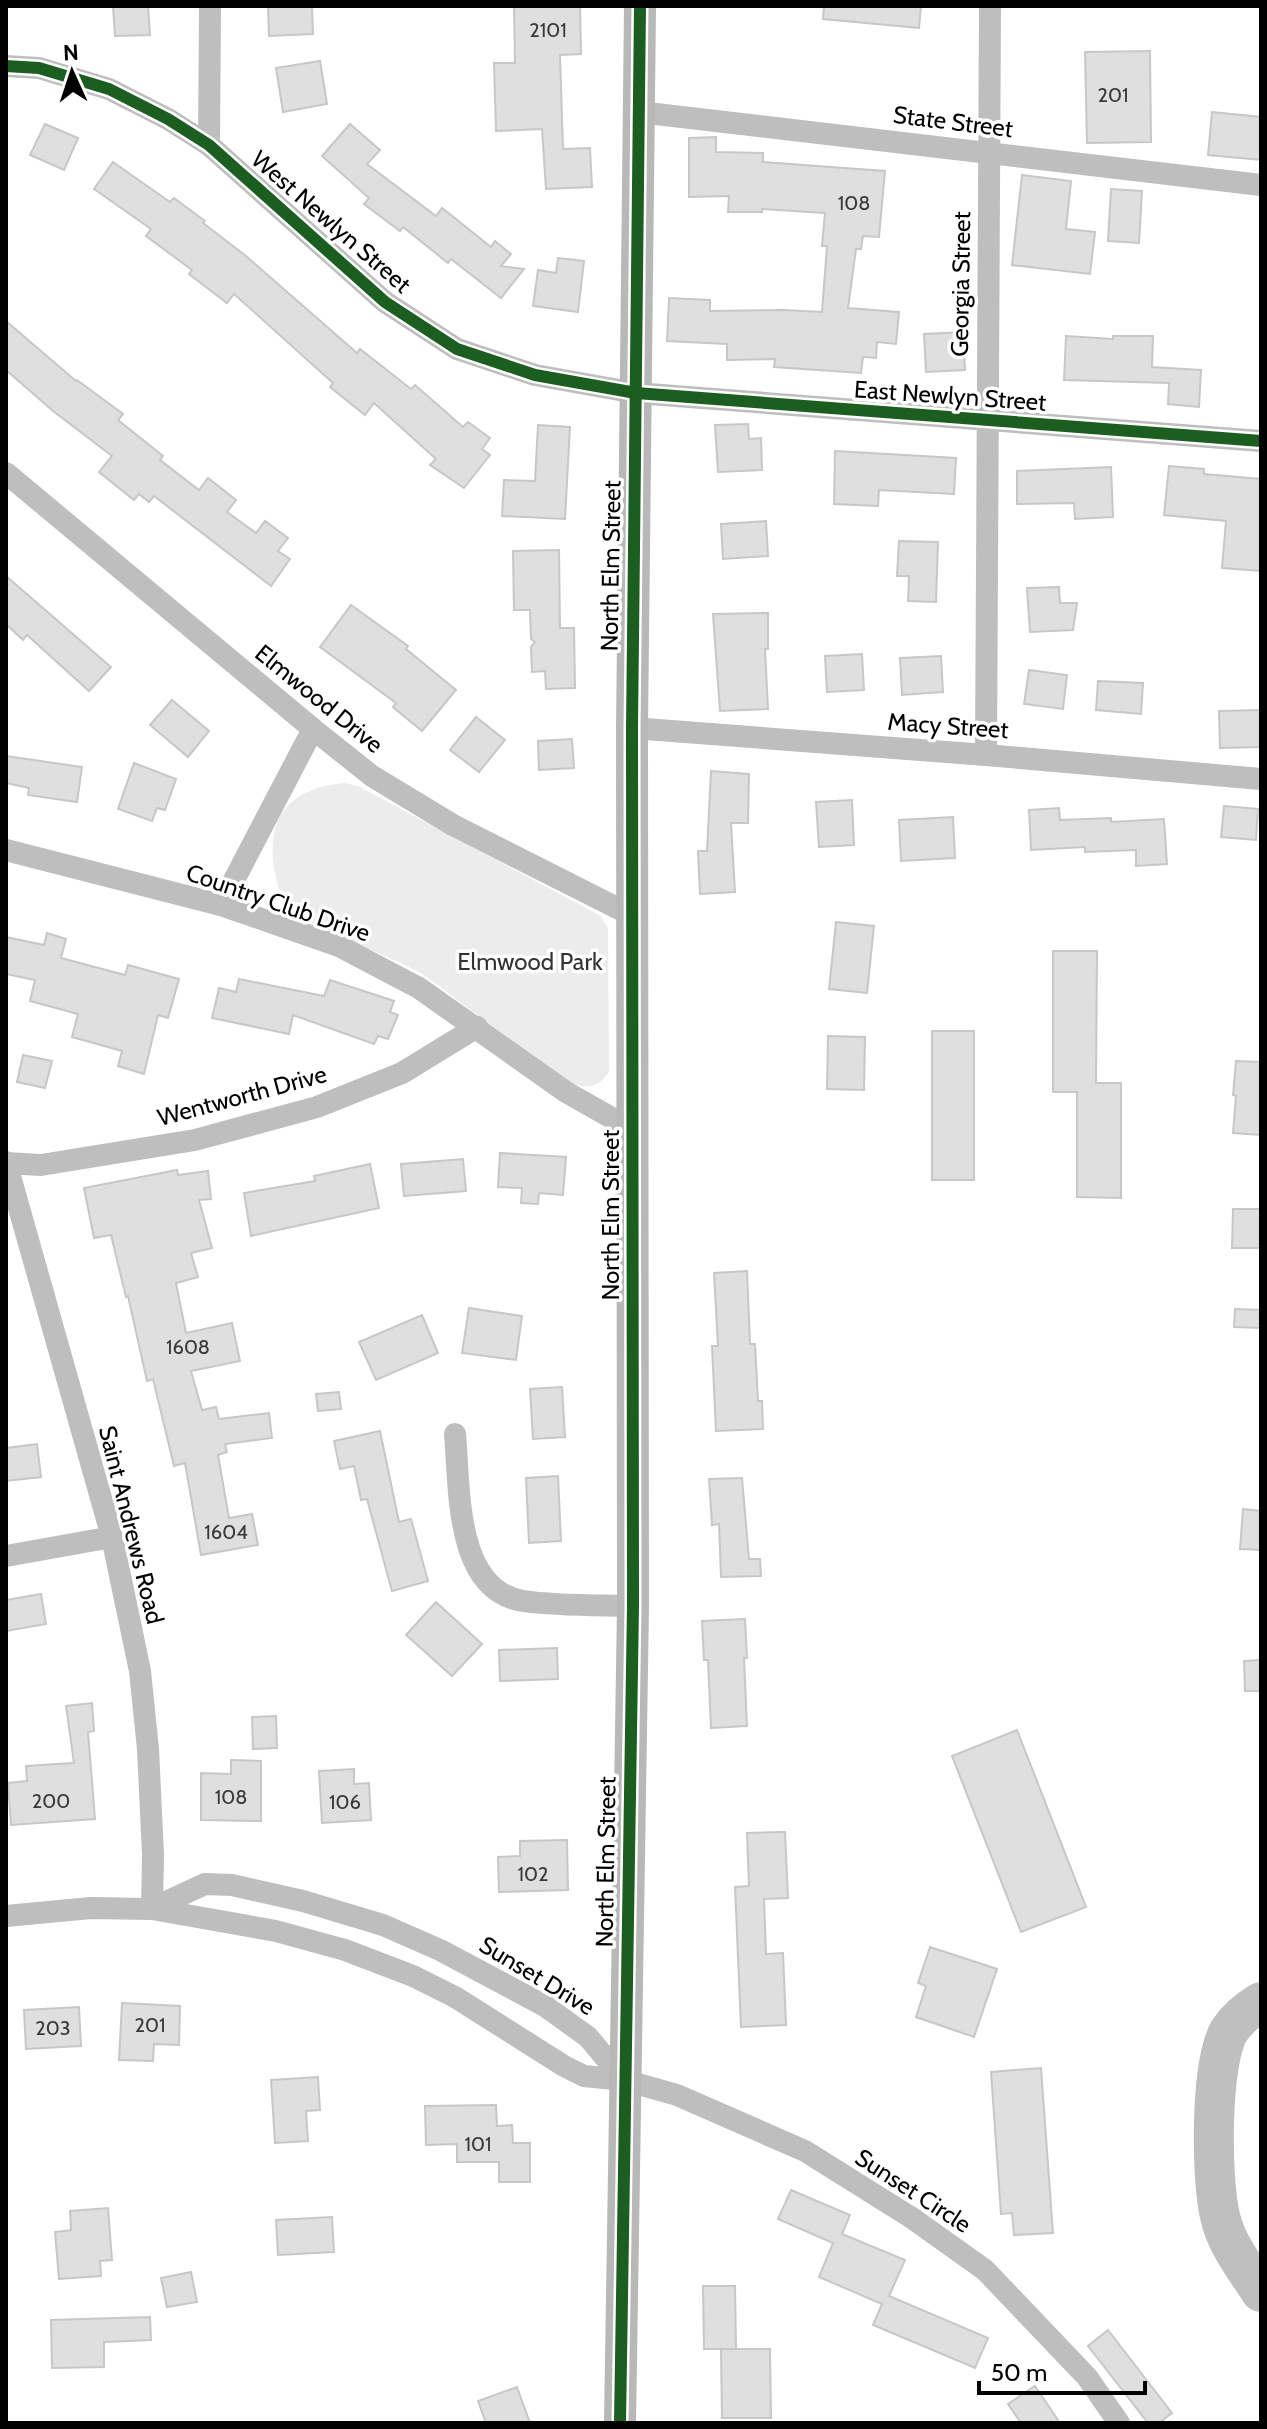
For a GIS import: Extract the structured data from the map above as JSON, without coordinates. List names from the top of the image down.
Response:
{
  "streets": {
    "main road": ["North Elm Street"],
    "street": [
      "State Street",
      "West Newlyn Street",
      "Georgia Street",
      "East Newlyn Street",
      "Elmwood Drive",
      "Macy Street",
      "Country Club Drive",
      "Wentworth Drive",
      "Saint Andrews Road",
      "Sunset Drive",
      "Sunset Circle"
    ]
  },
  "crossings": [
    ["State Street", "Georgia Street"],
    ["State Street", "North Elm Street"],
    ["West Newlyn Street", "East Newlyn Street"],
    ["West Newlyn Street", "North Elm Street"],
    ["Georgia Street", "East Newlyn Street"],
    ["Georgia Street", "Macy Street"],
    ["East Newlyn Street", "North Elm Street"],
    ["North Elm Street", "Elmwood Drive"],
    ["North Elm Street", "Macy Street"],
    ["North Elm Street", "Country Club Drive"],
    ["North Elm Street", "Sunset Drive"],
    ["North Elm Street", "Sunset Circle"],
    ["Country Club Drive", "Wentworth Drive"],
    ["Wentworth Drive", "Saint Andrews Road"],
    ["Saint Andrews Road", "Sunset Drive"],
    ["Sunset Drive", "Sunset Circle"]
  ],
  "parks": ["Elmwood Park"],
  "house_numbers": [
    "2101",
    "201",
    "108",
    "1608",
    "1604",
    "108",
    "200",
    "106",
    "102",
    "201",
    "203",
    "101"
  ],
  "scale_bar": "50 m",
  "north": "top"
}
